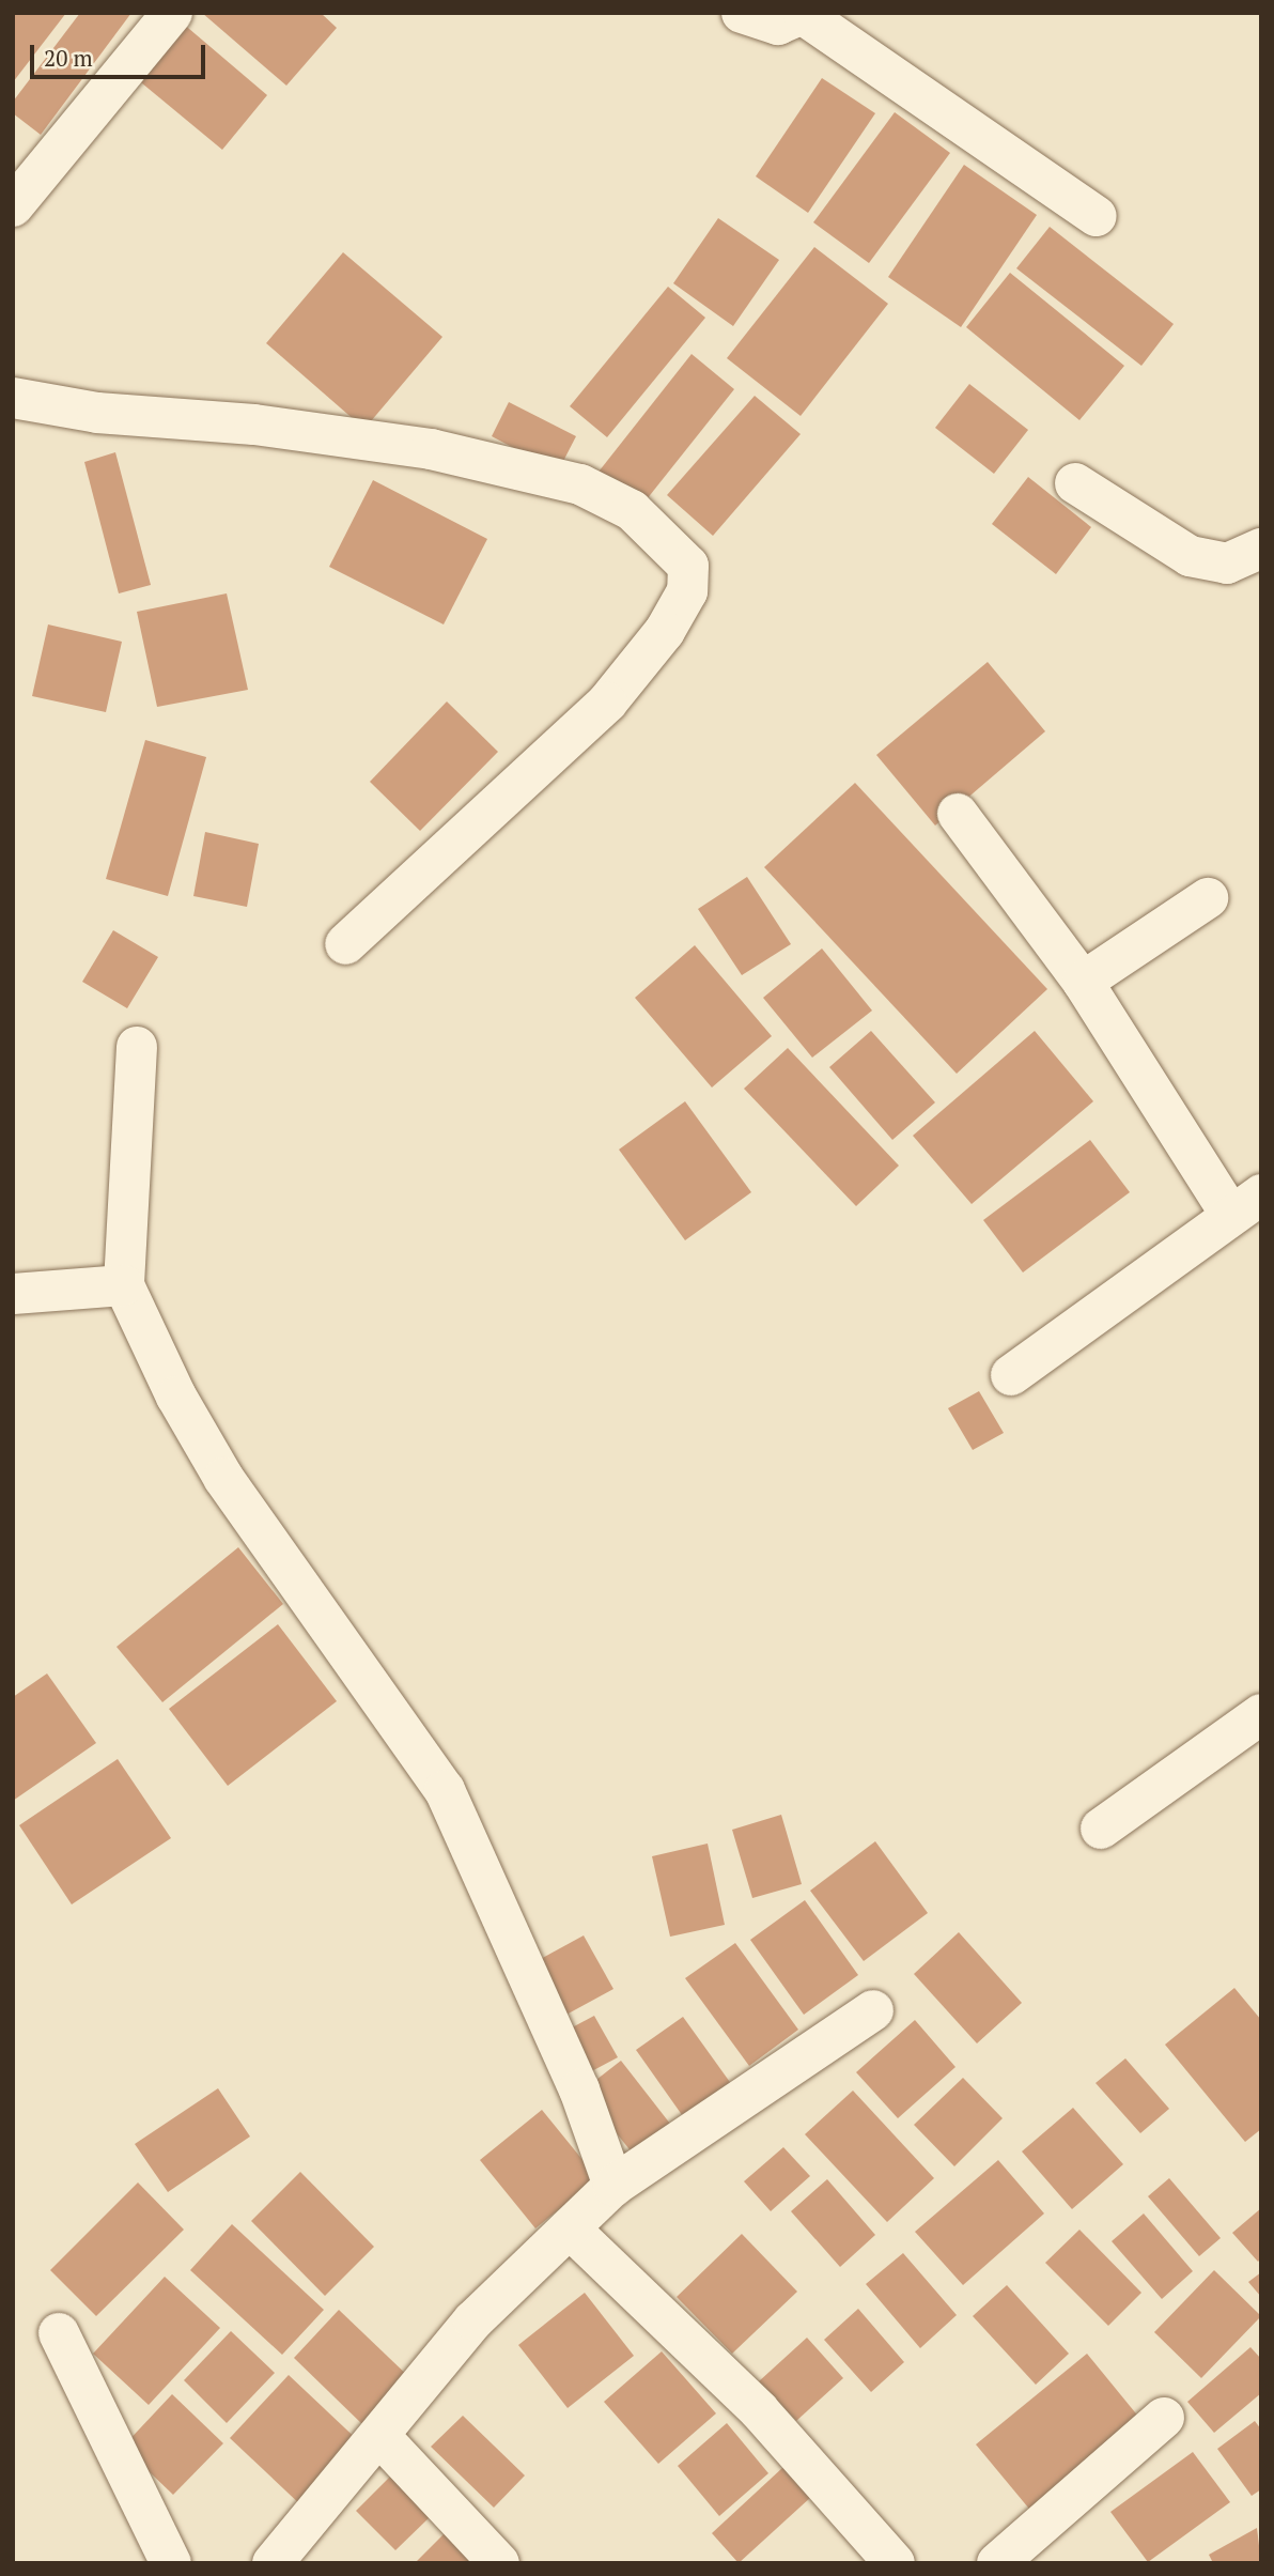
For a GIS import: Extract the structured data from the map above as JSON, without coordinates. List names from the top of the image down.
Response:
{
  "scale_bar": "20 m"
}
